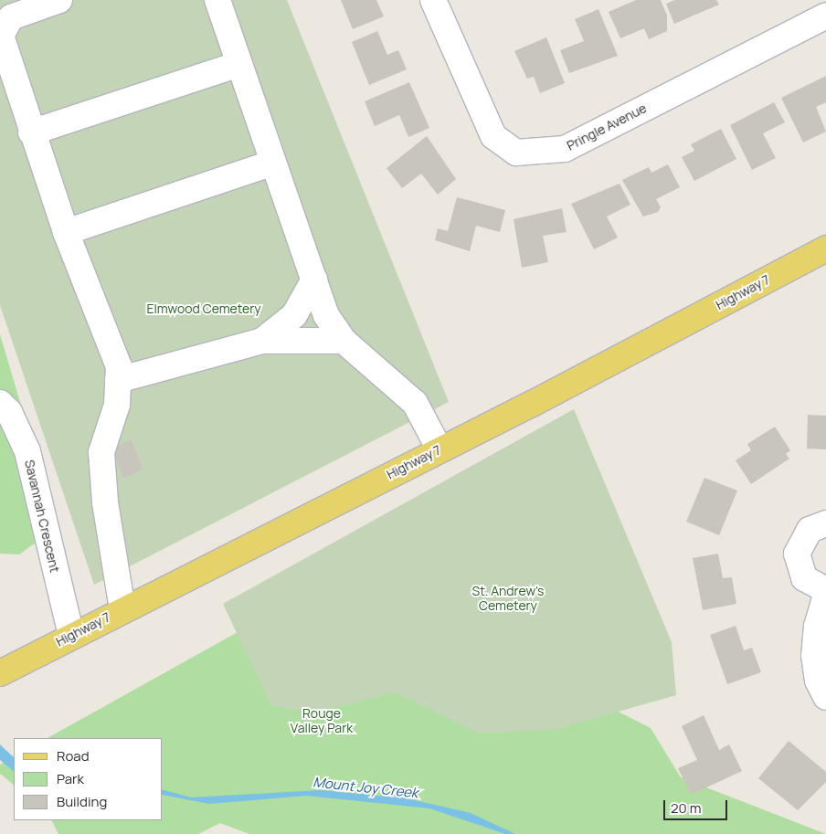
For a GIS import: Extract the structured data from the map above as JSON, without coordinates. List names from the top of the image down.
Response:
{
  "streets": {
    "main road": ["Highway 7"],
    "street": ["Pringle Avenue", "Savannah Crescent"]
  },
  "crossings": [
    ["Highway 7", "Savannah Crescent"]
  ],
  "water": ["Mount Joy Creek"],
  "parks": ["Elmwood Cemetery", "St. Andrew's Cemetery", "Rouge Valley Park"],
  "legend": ["Road", "Park", "Building"],
  "scale_bar": "20 m"
}
